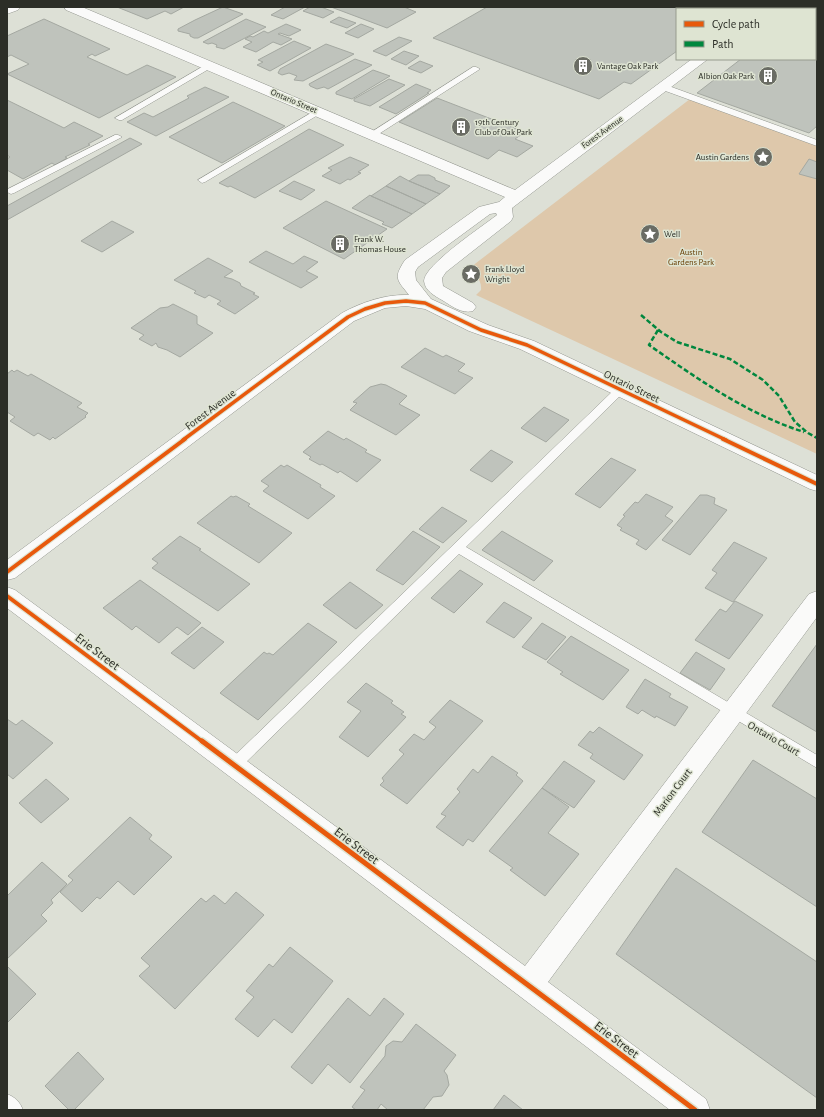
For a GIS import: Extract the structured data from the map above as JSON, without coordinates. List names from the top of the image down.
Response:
{
  "streets": {
    "street": [
      "Ontario Street",
      "Forest Avenue",
      "Erie Street",
      "Marion Court"
    ],
    "lane": ["Ontario Court"]
  },
  "crossings": [
    ["Ontario Street", "Forest Avenue"],
    ["Erie Street", "Marion Court"],
    ["Ontario Court", "Marion Court"]
  ],
  "parks": ["Austin Gardens Park"],
  "places": {
    "building": [
      "Vantage Oak Park",
      "Albion Oak Park",
      "19th Century Club of Oak Park",
      "Frank W. Thomas House"
    ],
    "place": ["Austin Gardens", "Well", "Frank Lloyd Wright"]
  },
  "legend": ["Cycle path", "Path"]
}
